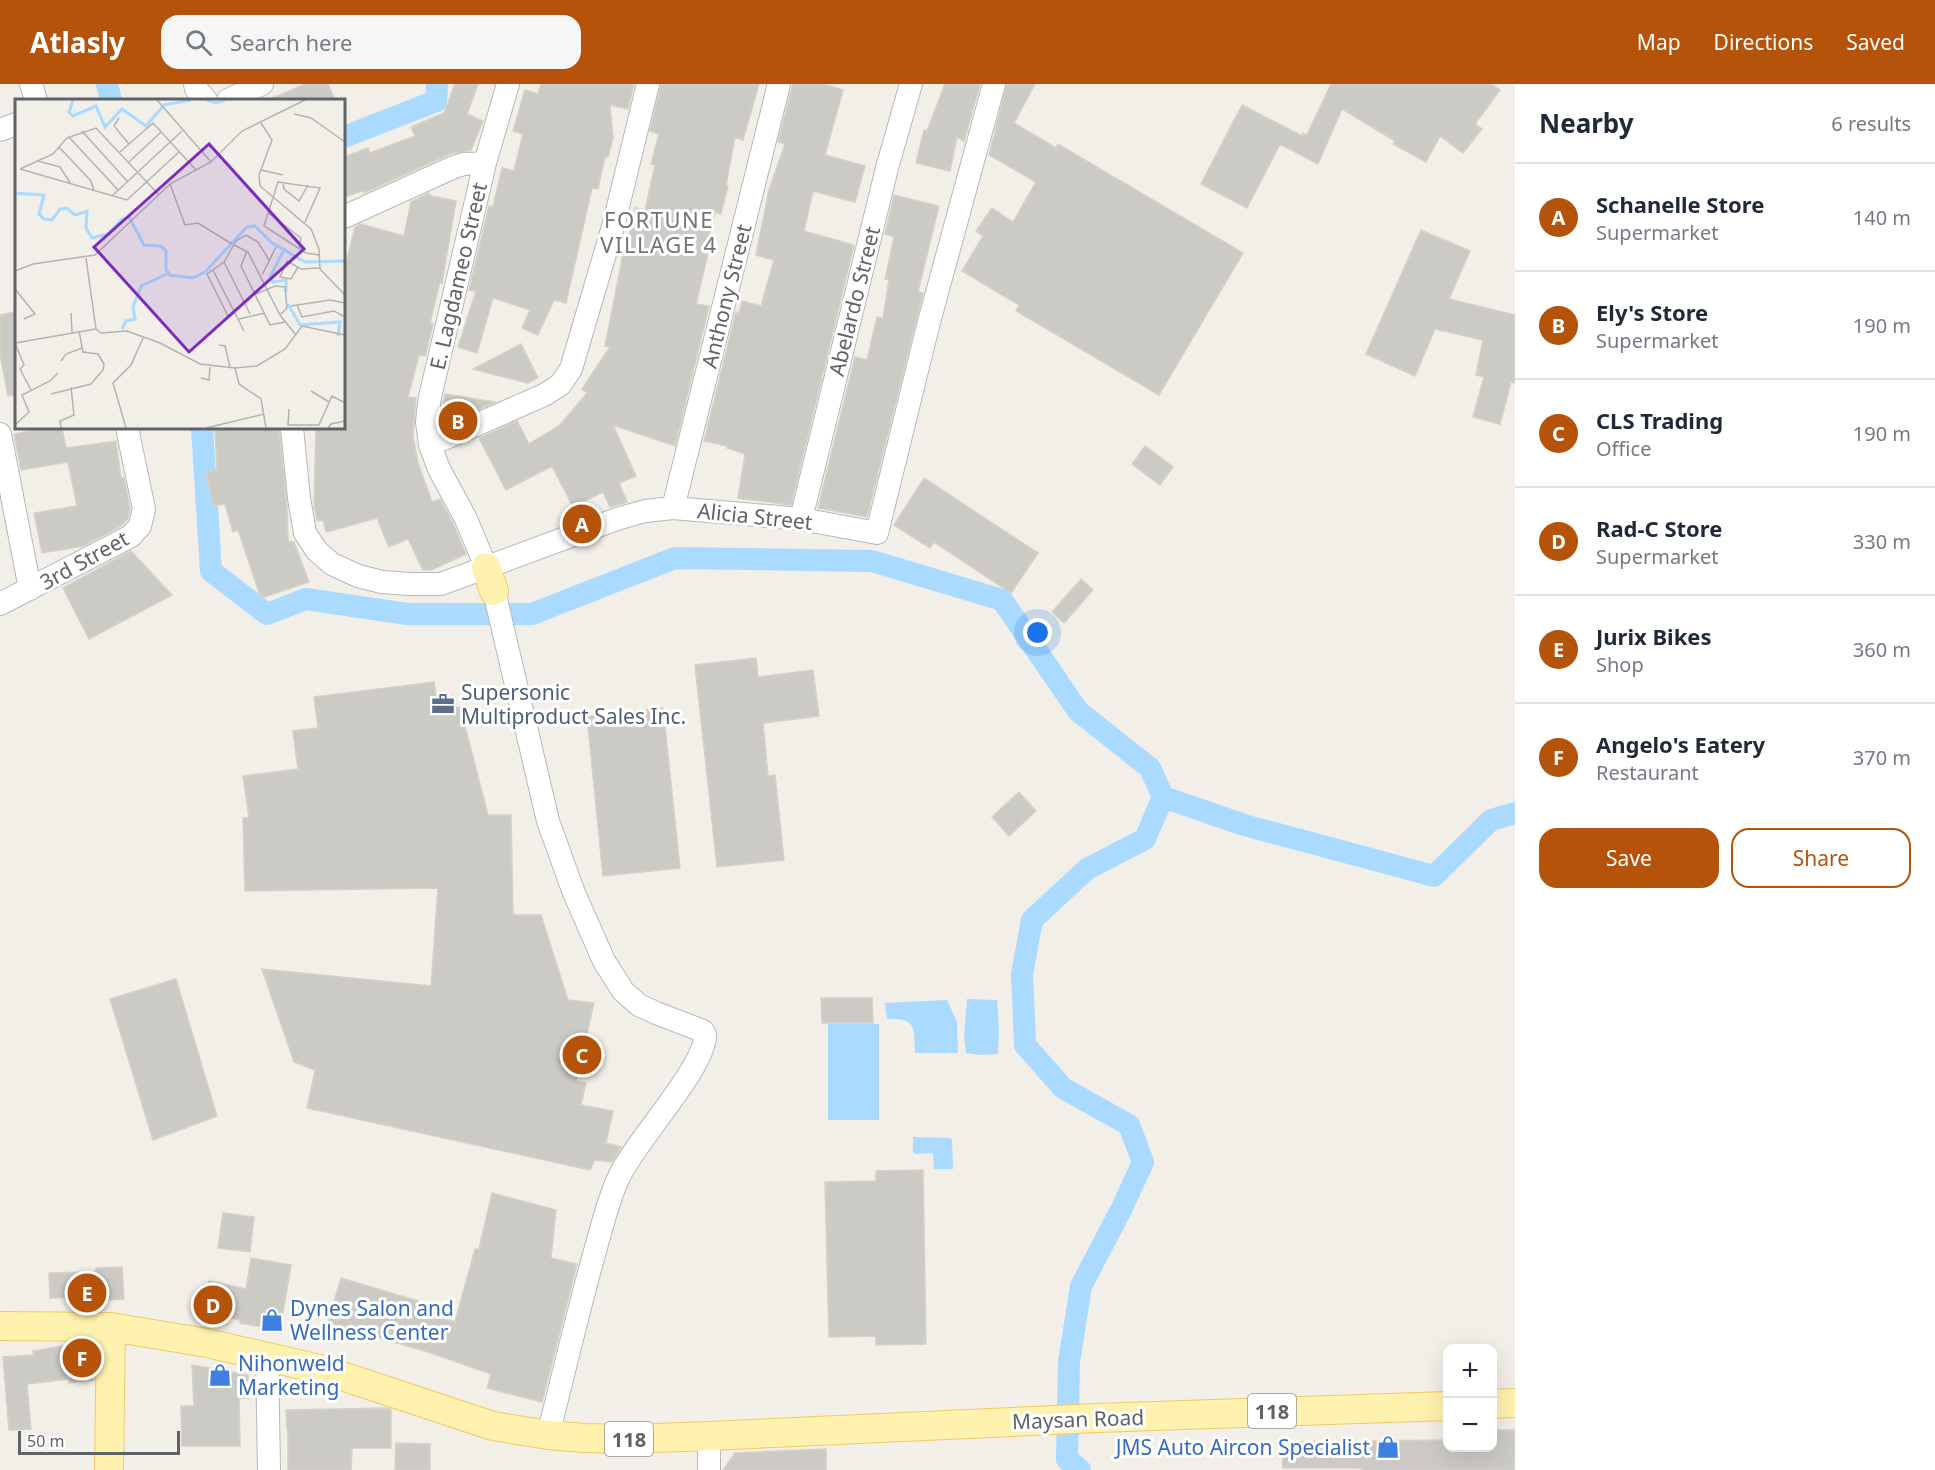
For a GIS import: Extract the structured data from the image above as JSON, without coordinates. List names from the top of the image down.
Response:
{
  "streets": {
    "main road": ["118", "Maysan Road"],
    "street": [
      "E. Lagdameo Street",
      "Anthony Street",
      "Abelardo Street",
      "Alicia Street",
      "3rd Street"
    ]
  },
  "crossings": [
    ["E. Lagdameo Street", "Alicia Street"],
    ["E. Lagdameo Street", "118"],
    ["Anthony Street", "Alicia Street"],
    ["Abelardo Street", "Alicia Street"],
    ["118", "Maysan Road"]
  ],
  "districts": ["FORTUNE VILLAGE 4"],
  "places": {
    "office": ["Supersonic Multiproduct Sales Inc."],
    "shop": ["Dynes Salon and Wellness Center", "Nihonweld Marketing", "JMS Auto Aircon Specialist"]
  },
  "scale_bar": "50 m",
  "page": {
    "header": "Atlasly",
    "search": "Search here",
    "nav": ["Map", "Directions", "Saved"],
    "heading": ["Nearby", "6 results"],
    "list": [
      {
        "mark": "A",
        "name": "Schanelle Store",
        "note": "Supermarket",
        "value": "140 m"
      },
      {
        "mark": "B",
        "name": "Ely's Store",
        "note": "Supermarket",
        "value": "190 m"
      },
      {
        "mark": "C",
        "name": "CLS Trading",
        "note": "Office",
        "value": "190 m"
      },
      {
        "mark": "D",
        "name": "Rad-C Store",
        "note": "Supermarket",
        "value": "330 m"
      },
      {
        "mark": "E",
        "name": "Jurix Bikes",
        "note": "Shop",
        "value": "360 m"
      },
      {
        "mark": "F",
        "name": "Angelo's Eatery",
        "note": "Restaurant",
        "value": "370 m"
      }
    ],
    "pins": [
      "B",
      "A",
      "C",
      "E",
      "D",
      "F"
    ],
    "buttons": ["Save", "Share"],
    "map_buttons": ["+", "−"],
    "scale": "50 m"
  }
}
